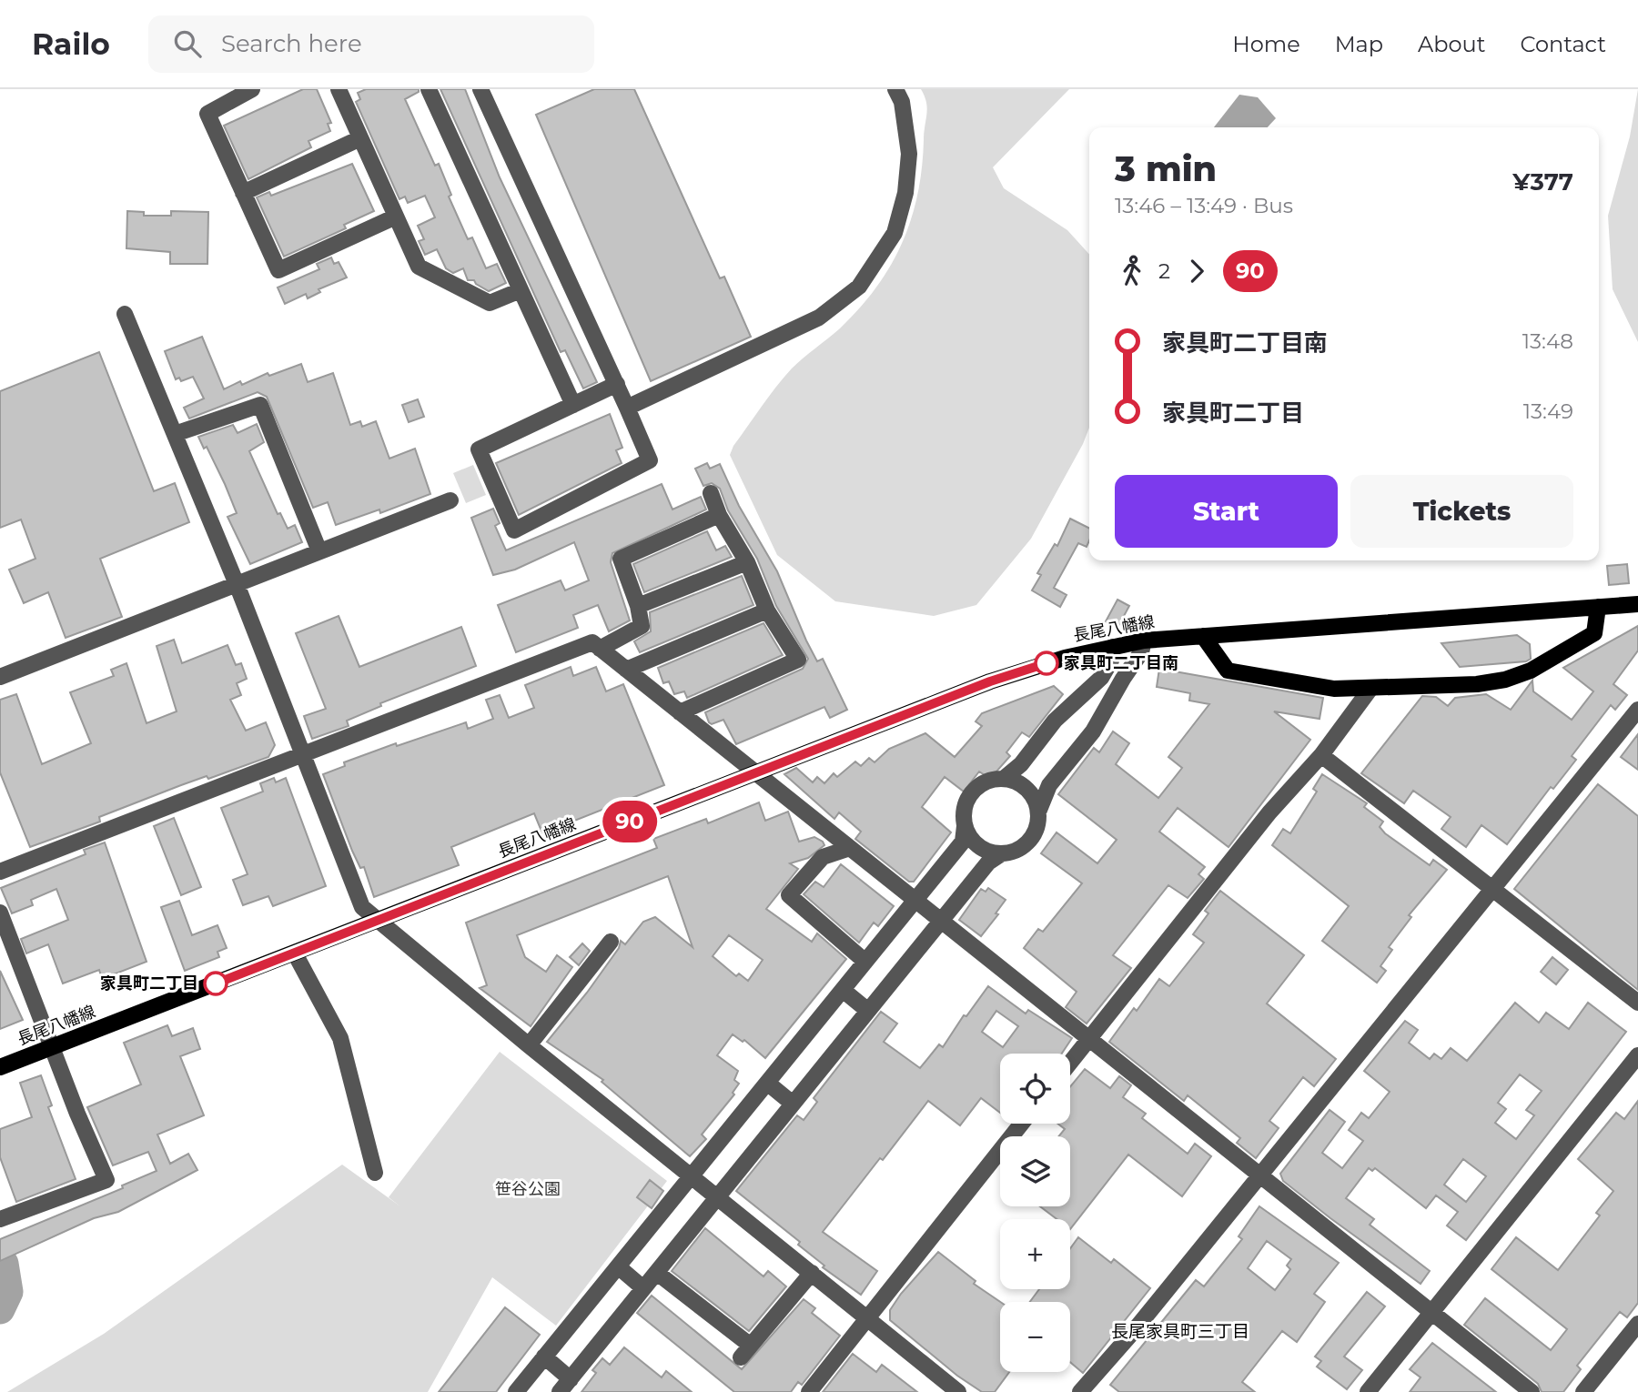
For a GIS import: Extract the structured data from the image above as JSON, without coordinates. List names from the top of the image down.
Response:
{
  "streets": {
    "main road": ["長尾八幡線"]
  },
  "districts": ["長尾家具町三丁目"],
  "parks": ["笹谷公園"],
  "places": ["家具町二丁目南", "家具町二丁目"],
  "lines": ["bus line 90"],
  "page": {
    "header": "Railo",
    "search": "Search here",
    "nav": [
      "Home",
      "Map",
      "About",
      "Contact"
    ],
    "on_map": "90",
    "heading": ["3 min", "13:46 – 13:49 · Bus", "¥377"],
    "legs": ["2", "90"],
    "list": [
      {
        "name": "家具町二丁目南",
        "value": "13:48"
      },
      {
        "name": "家具町二丁目",
        "value": "13:49"
      }
    ],
    "buttons": ["Start", "Tickets"],
    "map_buttons": ["+", "−"]
  }
}
